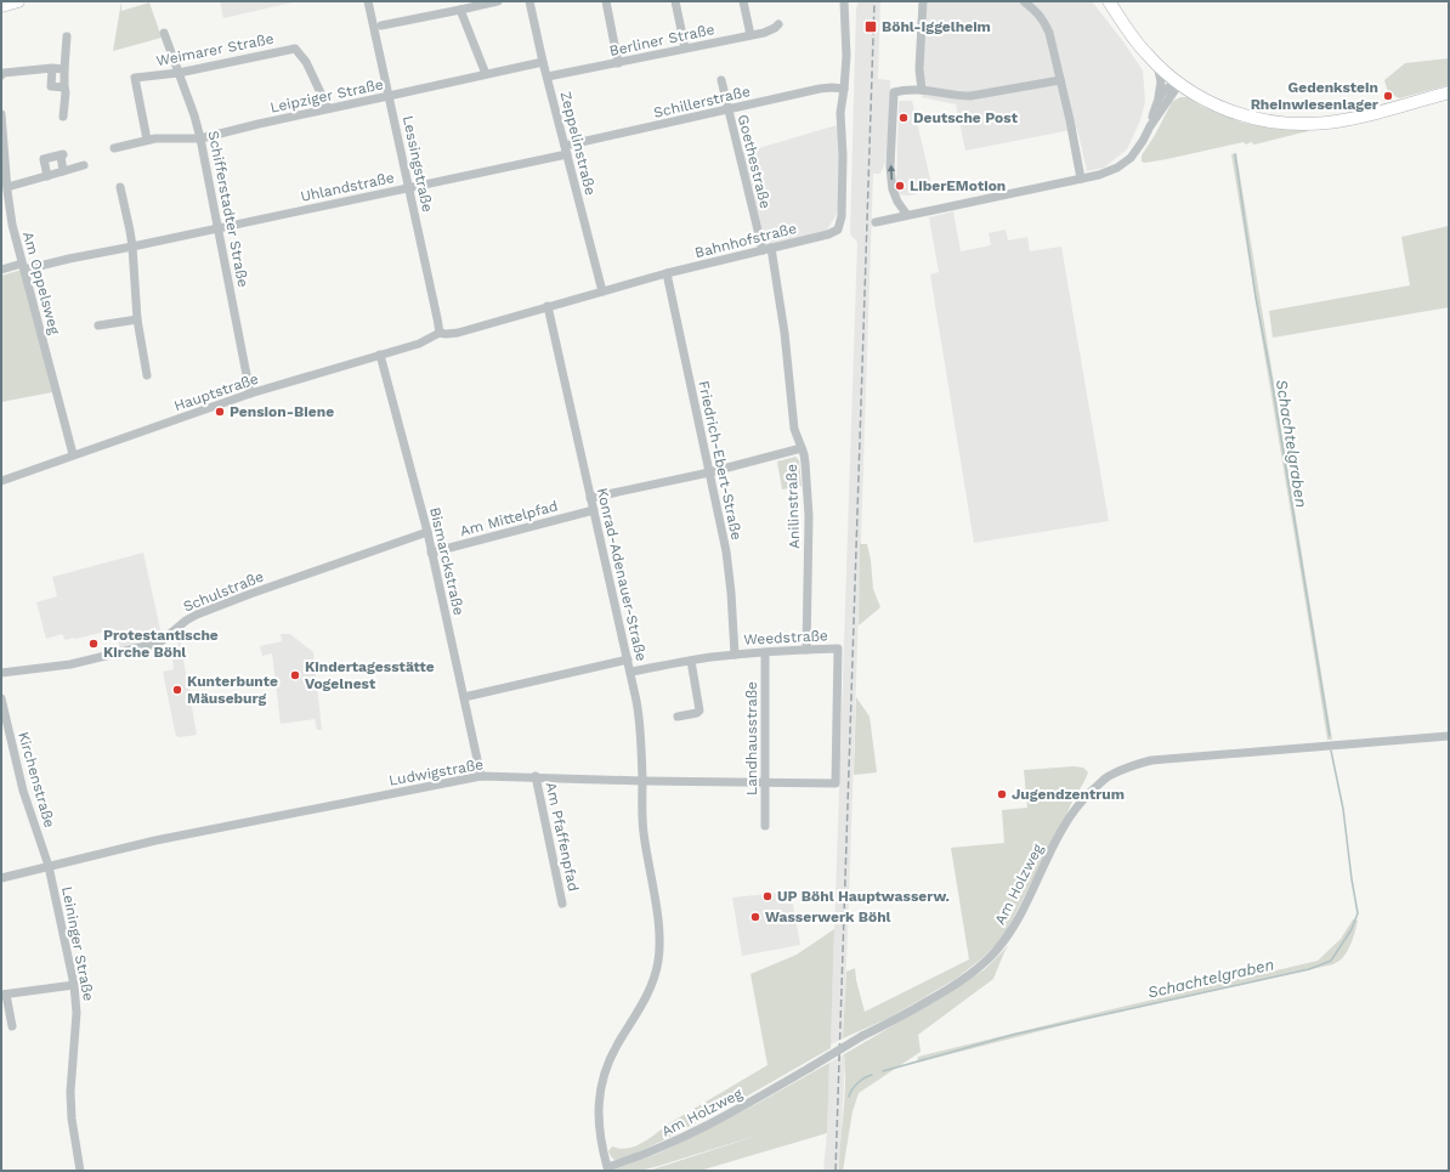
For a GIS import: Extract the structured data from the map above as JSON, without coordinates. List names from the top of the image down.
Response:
{
  "streets": {
    "street": [
      "Berliner Straße",
      "Weimarer Straße",
      "Leipziger Straße",
      "Schillerstraße",
      "Zeppelinstraße",
      "Goethestraße",
      "Lessingstraße",
      "Uhlandstraße",
      "Schifferstadter Straße",
      "Bahnhofstraße",
      "Am Oppelsweg",
      "Hauptstraße",
      "Friedrich-Ebert-Straße",
      "Anilinstraße",
      "Am Mittelpfad",
      "Bismarckstraße",
      "Konrad-Adenauer-Straße",
      "Schulstraße",
      "Weedstraße",
      "Landhausstraße",
      "Ludwigstraße",
      "Kirchenstraße",
      "Am Pfaffenpfad",
      "Am Holzweg",
      "Leininger Straße"
    ]
  },
  "crossings": [
    ["Berliner Straße", "Zeppelinstraße"],
    ["Weimarer Straße", "Leipziger Straße"],
    ["Weimarer Straße", "Schifferstadter Straße"],
    ["Leipziger Straße", "Zeppelinstraße"],
    ["Leipziger Straße", "Lessingstraße"],
    ["Leipziger Straße", "Schifferstadter Straße"],
    ["Schillerstraße", "Zeppelinstraße"],
    ["Schillerstraße", "Goethestraße"],
    ["Schillerstraße", "Uhlandstraße"],
    ["Schillerstraße", "Bahnhofstraße"],
    ["Zeppelinstraße", "Uhlandstraße"],
    ["Zeppelinstraße", "Bahnhofstraße"],
    ["Goethestraße", "Bahnhofstraße"],
    ["Goethestraße", "Anilinstraße"],
    ["Lessingstraße", "Uhlandstraße"],
    ["Lessingstraße", "Bahnhofstraße"],
    ["Lessingstraße", "Hauptstraße"],
    ["Uhlandstraße", "Schifferstadter Straße"],
    ["Uhlandstraße", "Am Oppelsweg"],
    ["Schifferstadter Straße", "Hauptstraße"],
    ["Bahnhofstraße", "Hauptstraße"],
    ["Bahnhofstraße", "Friedrich-Ebert-Straße"],
    ["Bahnhofstraße", "Anilinstraße"],
    ["Bahnhofstraße", "Konrad-Adenauer-Straße"],
    ["Am Oppelsweg", "Hauptstraße"],
    ["Hauptstraße", "Bismarckstraße"],
    ["Friedrich-Ebert-Straße", "Weedstraße"],
    ["Anilinstraße", "Weedstraße"],
    ["Am Mittelpfad", "Bismarckstraße"],
    ["Am Mittelpfad", "Konrad-Adenauer-Straße"],
    ["Bismarckstraße", "Schulstraße"],
    ["Bismarckstraße", "Ludwigstraße"],
    ["Konrad-Adenauer-Straße", "Weedstraße"],
    ["Konrad-Adenauer-Straße", "Ludwigstraße"],
    ["Konrad-Adenauer-Straße", "Am Holzweg"],
    ["Weedstraße", "Landhausstraße"],
    ["Weedstraße", "Ludwigstraße"],
    ["Landhausstraße", "Ludwigstraße"],
    ["Ludwigstraße", "Kirchenstraße"],
    ["Ludwigstraße", "Am Pfaffenpfad"],
    ["Ludwigstraße", "Leininger Straße"],
    ["Kirchenstraße", "Leininger Straße"]
  ],
  "water": ["Schachtelgraben"],
  "places": {
    "transit": ["Böhl-Iggelheim"],
    "other": [
      "Gedenkstein Rheinwiesenlager",
      "Deutsche Post",
      "LiberEMotion",
      "Pension-Biene",
      "Protestantische Kirche Böhl",
      "Kindertagesstätte Vogelnest",
      "Kunterbunte Mäuseburg",
      "Jugendzentrum",
      "UP Böhl Hauptwasserw.",
      "Wasserwerk Böhl"
    ]
  }
}
